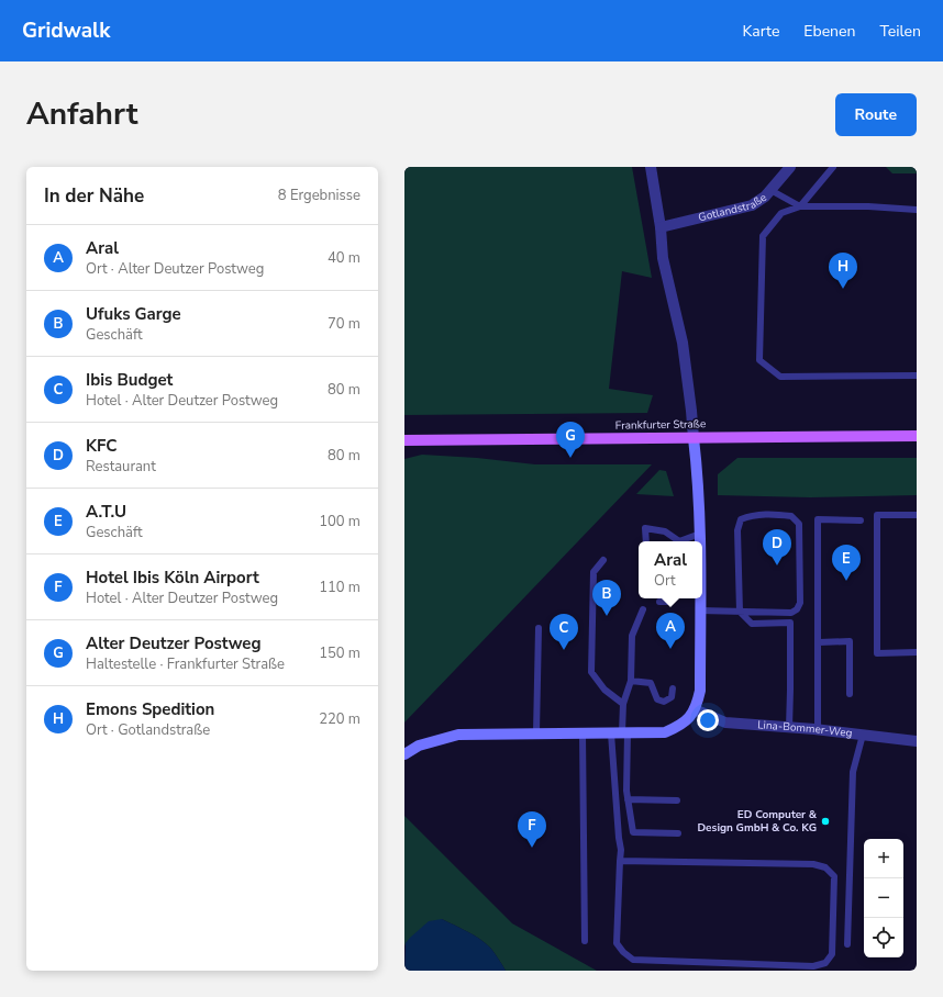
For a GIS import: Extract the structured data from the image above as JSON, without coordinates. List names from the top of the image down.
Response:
{
  "streets": {
    "main road": ["Frankfurter Straße"],
    "street": ["Gotlandstraße", "Lina-Bommer-Weg"]
  },
  "places": ["ED Computer & Design GmbH & Co. KG"],
  "page": {
    "header": "Gridwalk",
    "nav": ["Karte", "Ebenen", "Teilen"],
    "title": "Anfahrt",
    "buttons": "Route",
    "heading": ["In der Nähe", "8 Ergebnisse"],
    "list": [
      {
        "mark": "A",
        "name": "Aral",
        "note": "Ort · Alter Deutzer Postweg",
        "value": "40 m"
      },
      {
        "mark": "B",
        "name": "Ufuks Garge",
        "note": "Geschäft",
        "value": "70 m"
      },
      {
        "mark": "C",
        "name": "Ibis Budget",
        "note": "Hotel · Alter Deutzer Postweg",
        "value": "80 m"
      },
      {
        "mark": "D",
        "name": "KFC",
        "note": "Restaurant",
        "value": "80 m"
      },
      {
        "mark": "E",
        "name": "A.T.U",
        "note": "Geschäft",
        "value": "100 m"
      },
      {
        "mark": "F",
        "name": "Hotel Ibis Köln Airport",
        "note": "Hotel · Alter Deutzer Postweg",
        "value": "110 m"
      },
      {
        "mark": "G",
        "name": "Alter Deutzer Postweg",
        "note": "Haltestelle · Frankfurter Straße",
        "value": "150 m"
      },
      {
        "mark": "H",
        "name": "Emons Spedition",
        "note": "Ort · Gotlandstraße",
        "value": "220 m"
      }
    ],
    "pins": [
      "H",
      "G",
      "D",
      "E",
      "B",
      "A",
      "C",
      "F"
    ],
    "popup": ["Aral", "Ort"],
    "map_buttons": ["+", "−"]
  }
}
